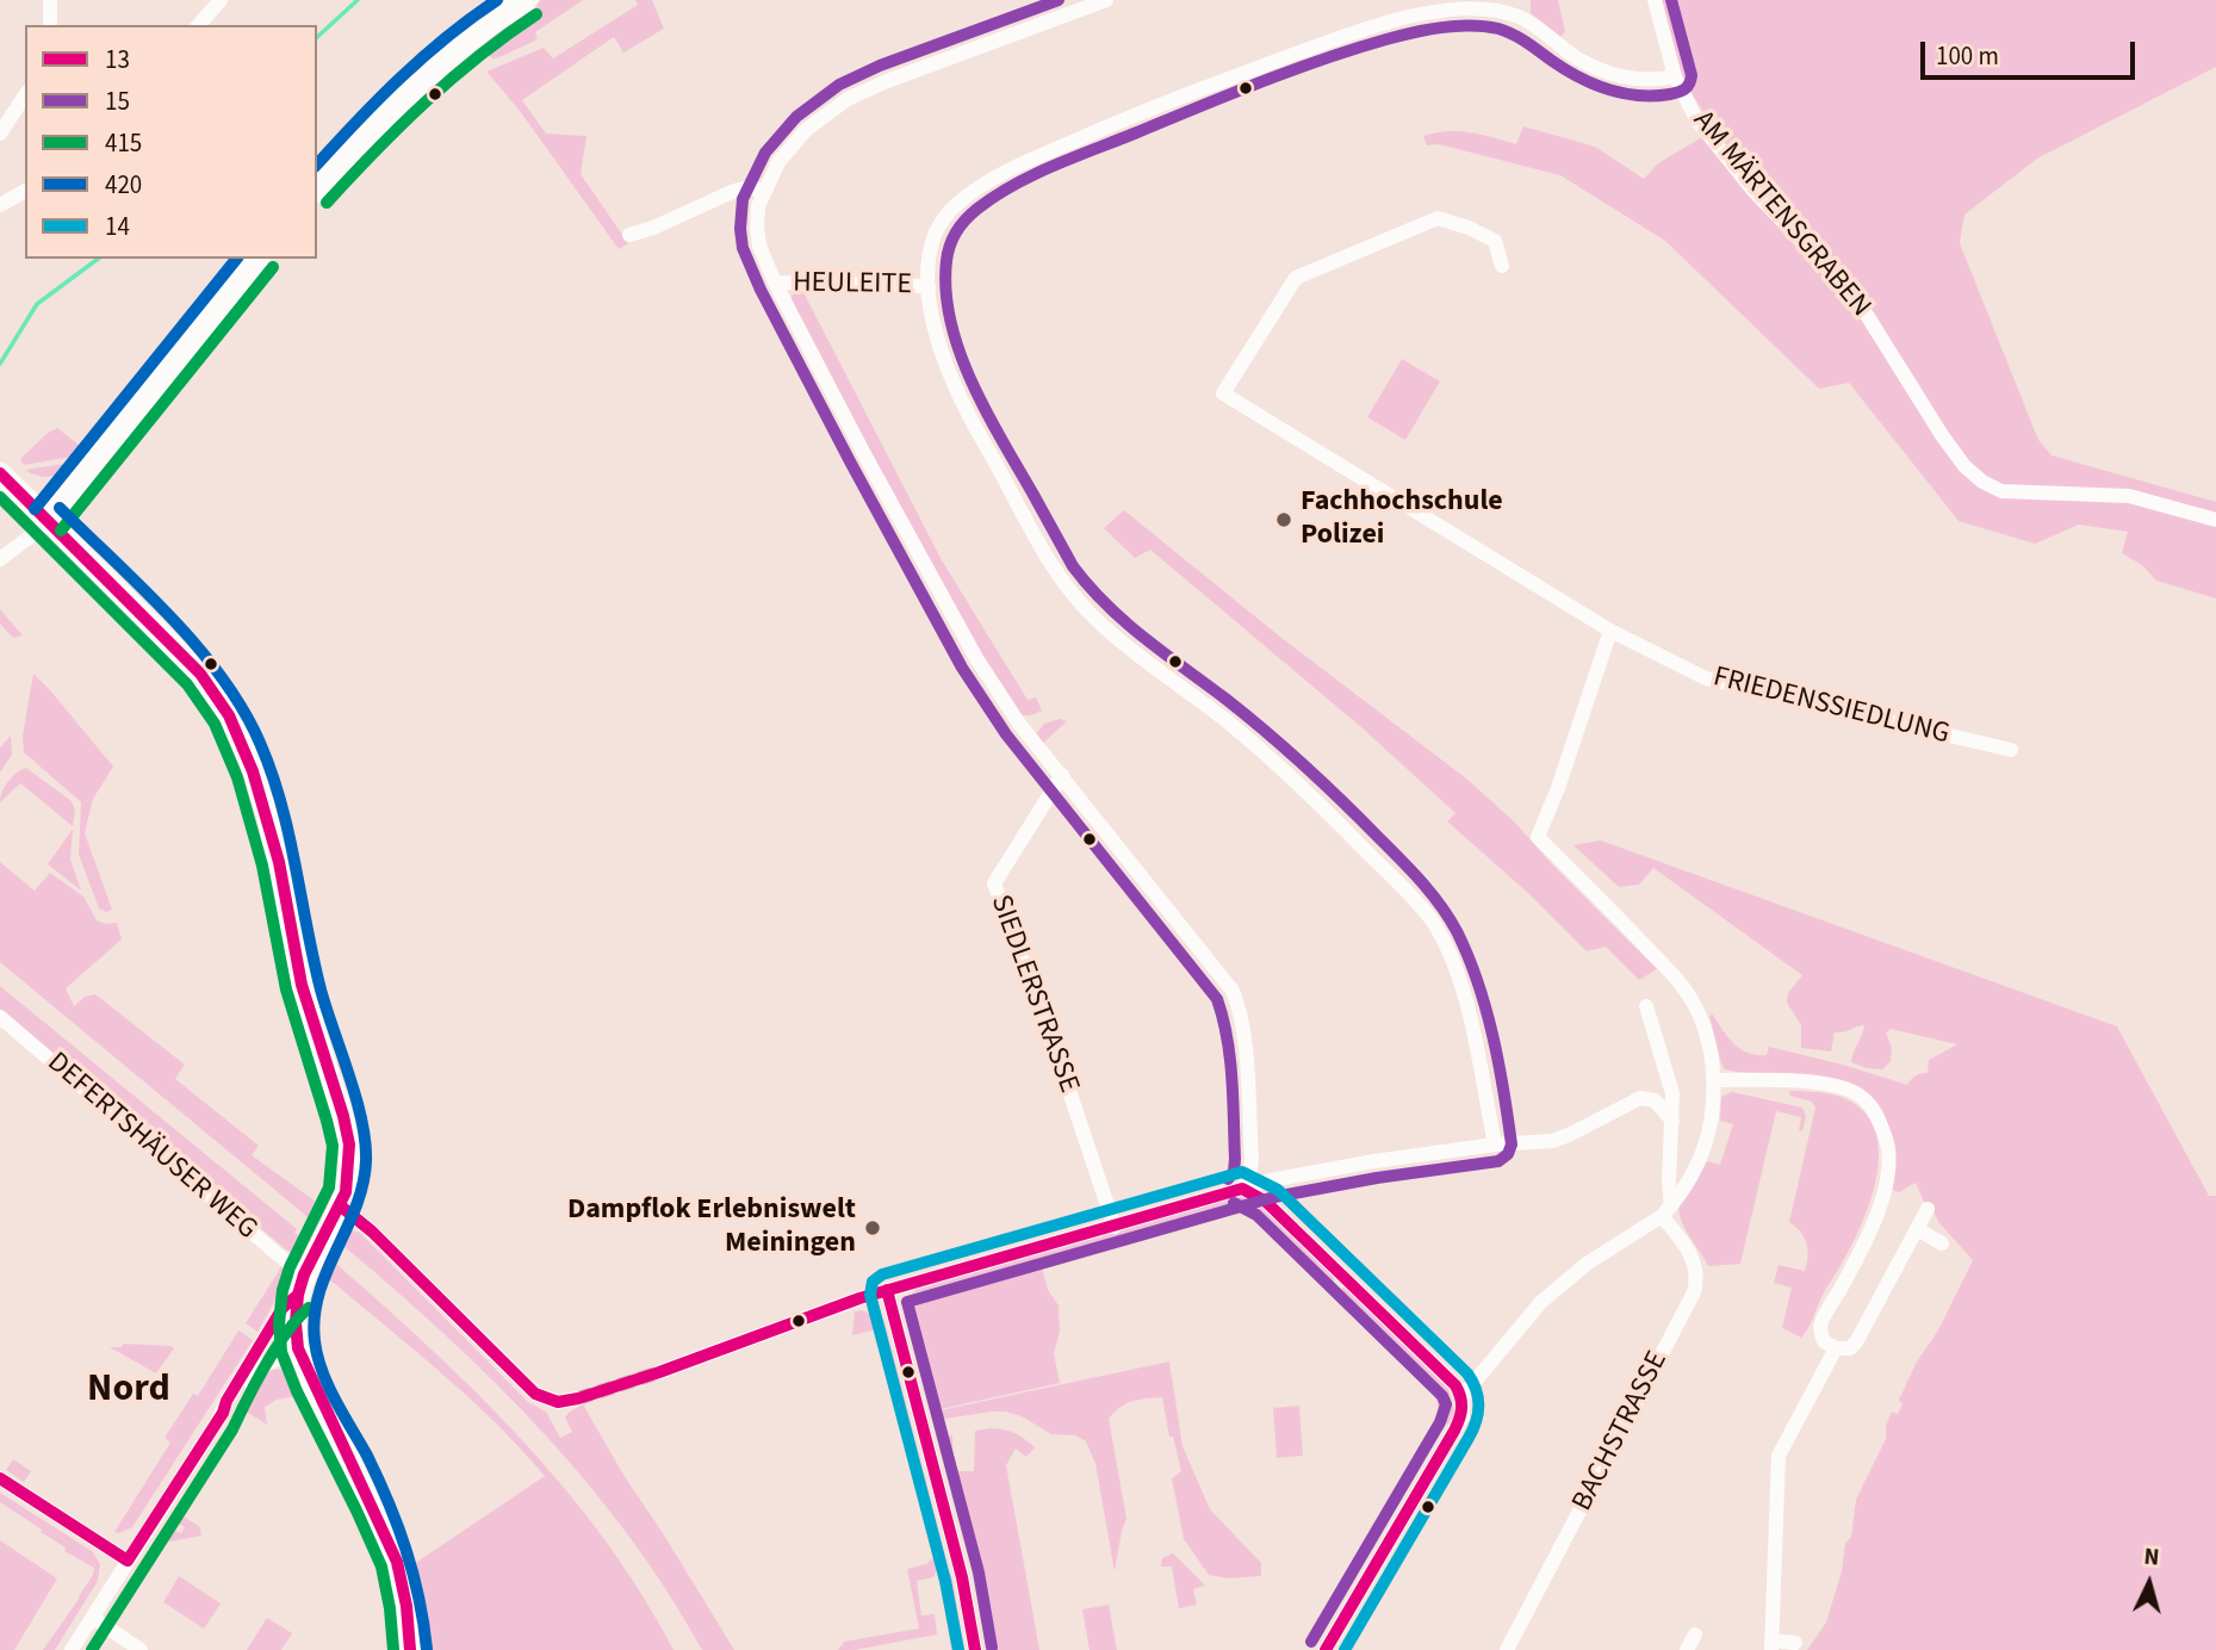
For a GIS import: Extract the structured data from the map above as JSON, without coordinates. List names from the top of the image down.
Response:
{
  "streets": {
    "street": [
      "AM MÄRTENSGRABEN",
      "HEULEITE",
      "FRIEDENSSIEDLUNG",
      "SIEDLERSTRASSE",
      "DEFERTSHÄUSER WEG",
      "BACHSTRASSE"
    ]
  },
  "districts": ["Nord"],
  "places": ["Fachhochschule Polizei", "Dampflok Erlebniswelt Meiningen"],
  "lines": [
    "transit line 15",
    "transit line 420",
    "transit line 415",
    "transit line 13",
    "transit line 14"
  ],
  "legend": [
    "13",
    "15",
    "415",
    "420",
    "14"
  ],
  "scale_bar": "100 m",
  "north": "top"
}
